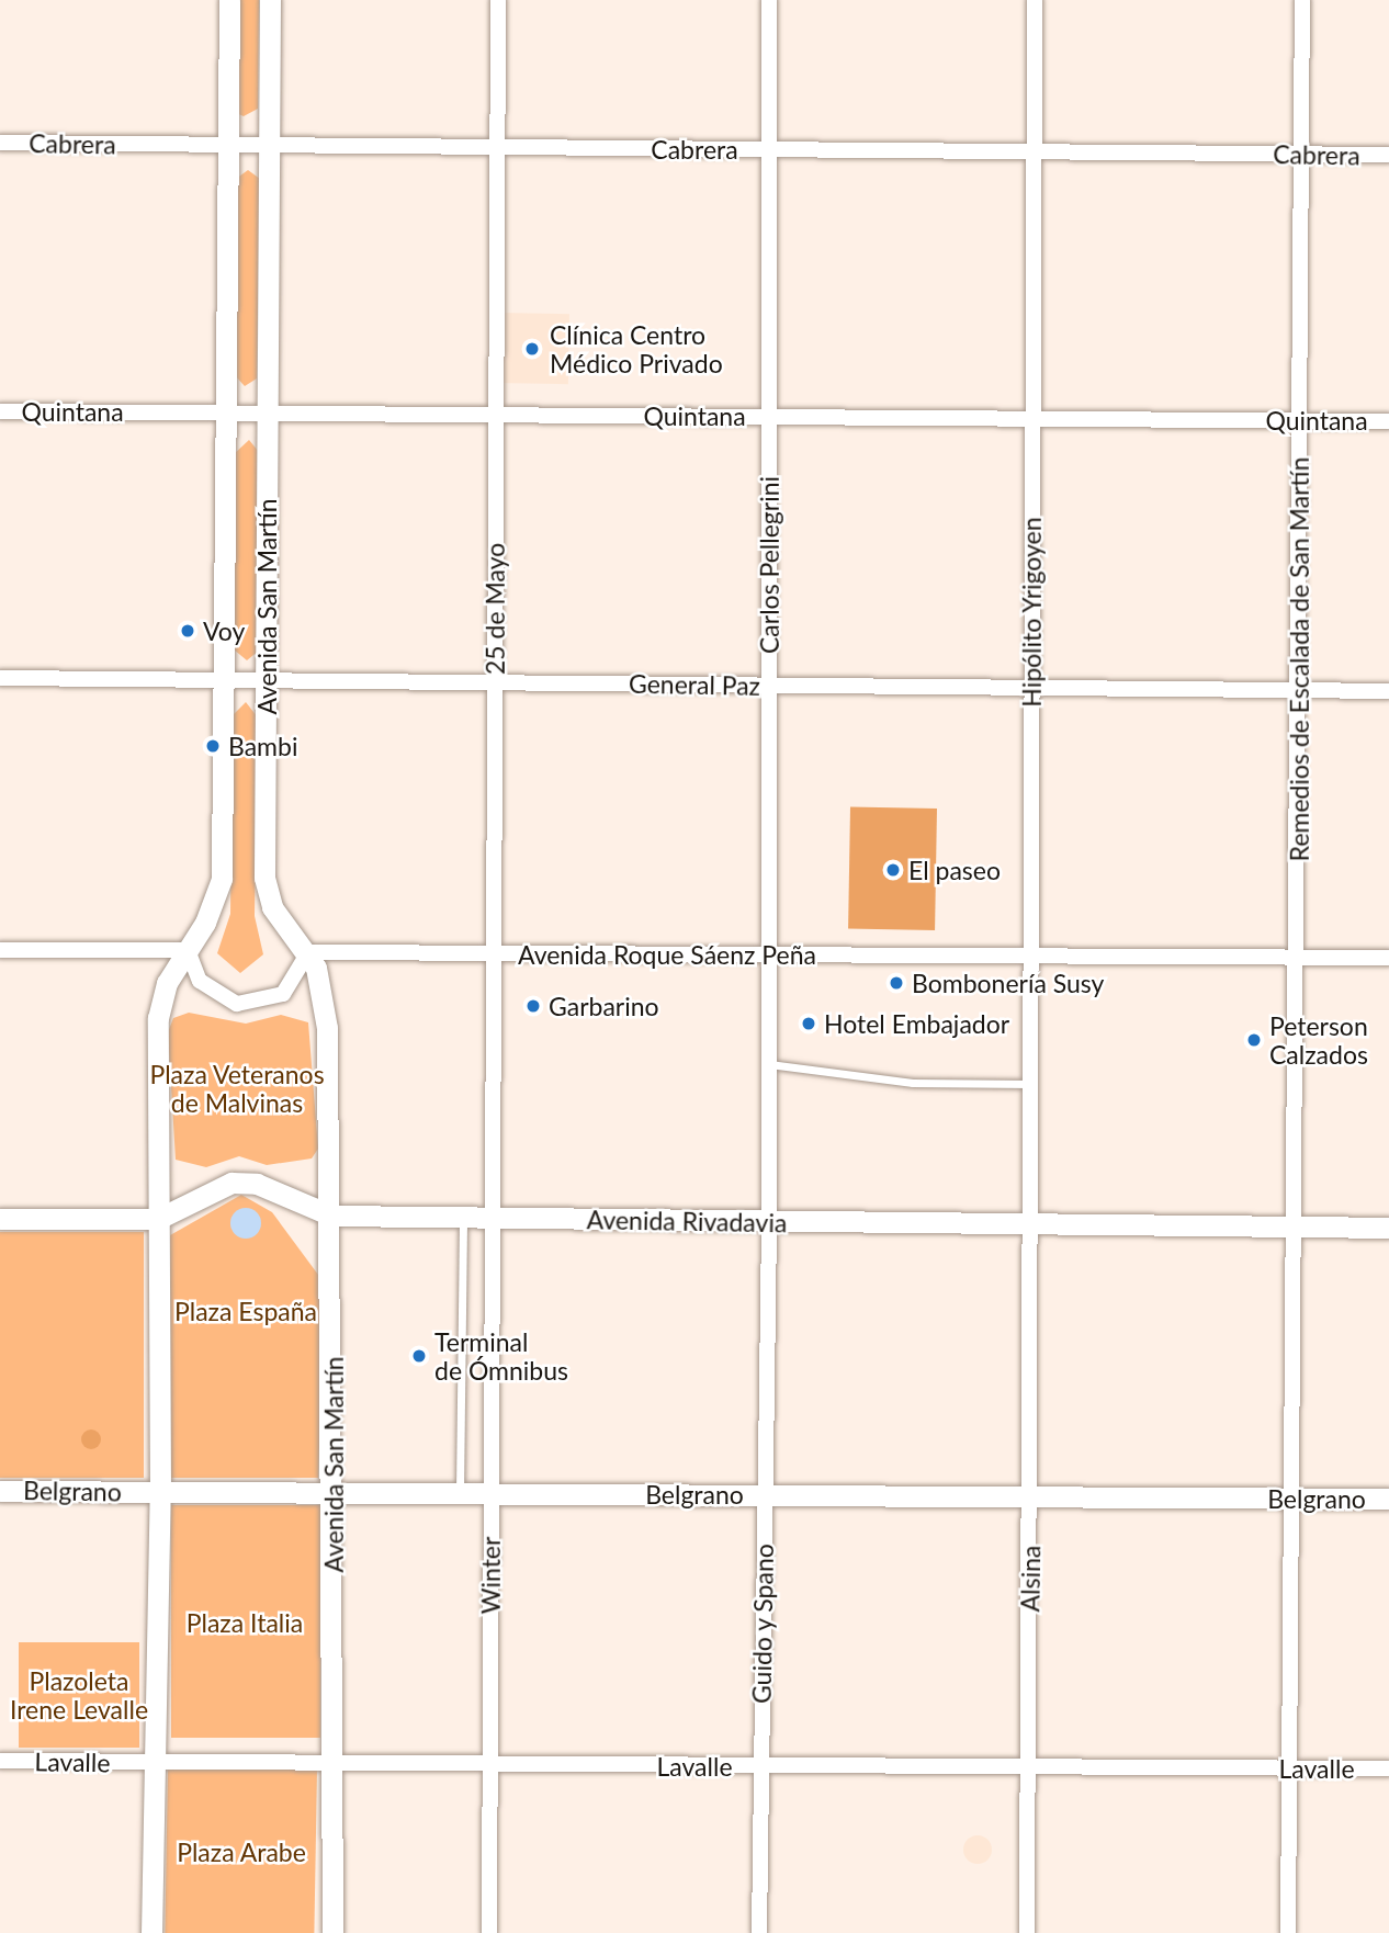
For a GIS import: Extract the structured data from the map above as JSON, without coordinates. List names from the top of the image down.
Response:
{
  "streets": {
    "main road": ["Avenida San Martín", "Avenida Rivadavia", "Belgrano"],
    "street": [
      "Cabrera",
      "Quintana",
      "Carlos Pellegrini",
      "25 de Mayo",
      "Hipólito Yrigoyen",
      "Remedios de Escalada de San Martín",
      "General Paz",
      "Avenida Roque Sáenz Peña",
      "Winter",
      "Alsina",
      "Guido y Spano",
      "Lavalle"
    ]
  },
  "crossings": [
    ["Cabrera", "Carlos Pellegrini"],
    ["Cabrera", "Avenida San Martín"],
    ["Cabrera", "25 de Mayo"],
    ["Cabrera", "Hipólito Yrigoyen"],
    ["Cabrera", "Remedios de Escalada de San Martín"],
    ["Quintana", "Carlos Pellegrini"],
    ["Quintana", "Avenida San Martín"],
    ["Quintana", "25 de Mayo"],
    ["Quintana", "Hipólito Yrigoyen"],
    ["Quintana", "Remedios de Escalada de San Martín"],
    ["Carlos Pellegrini", "General Paz"],
    ["Carlos Pellegrini", "Avenida Roque Sáenz Peña"],
    ["Carlos Pellegrini", "Avenida Rivadavia"],
    ["Carlos Pellegrini", "Guido y Spano"],
    ["Avenida San Martín", "General Paz"],
    ["Avenida San Martín", "Avenida Roque Sáenz Peña"],
    ["Avenida San Martín", "Avenida Rivadavia"],
    ["Avenida San Martín", "Belgrano"],
    ["Avenida San Martín", "Lavalle"],
    ["25 de Mayo", "General Paz"],
    ["25 de Mayo", "Avenida Roque Sáenz Peña"],
    ["25 de Mayo", "Avenida Rivadavia"],
    ["25 de Mayo", "Winter"],
    ["Hipólito Yrigoyen", "General Paz"],
    ["Hipólito Yrigoyen", "Avenida Roque Sáenz Peña"],
    ["Hipólito Yrigoyen", "Avenida Rivadavia"],
    ["Hipólito Yrigoyen", "Alsina"],
    ["Remedios de Escalada de San Martín", "General Paz"],
    ["Remedios de Escalada de San Martín", "Avenida Roque Sáenz Peña"],
    ["Remedios de Escalada de San Martín", "Avenida Rivadavia"],
    ["Remedios de Escalada de San Martín", "Belgrano"],
    ["Remedios de Escalada de San Martín", "Lavalle"],
    ["Avenida Rivadavia", "Winter"],
    ["Avenida Rivadavia", "Alsina"],
    ["Avenida Rivadavia", "Guido y Spano"],
    ["Belgrano", "Winter"],
    ["Belgrano", "Alsina"],
    ["Belgrano", "Guido y Spano"],
    ["Winter", "Lavalle"],
    ["Alsina", "Lavalle"],
    ["Guido y Spano", "Lavalle"]
  ],
  "parks": [
    "Plaza Veteranos de Malvinas",
    "Plaza España",
    "Plaza Italia",
    "Plazoleta Irene Levalle",
    "Plaza Arabe"
  ],
  "places": [
    "Clínica Centro Médico Privado",
    "Voy",
    "Bambi",
    "El paseo",
    "Bombonería Susy",
    "Garbarino",
    "Hotel Embajador",
    "Peterson Calzados",
    "Terminal de Ómnibus"
  ]
}
